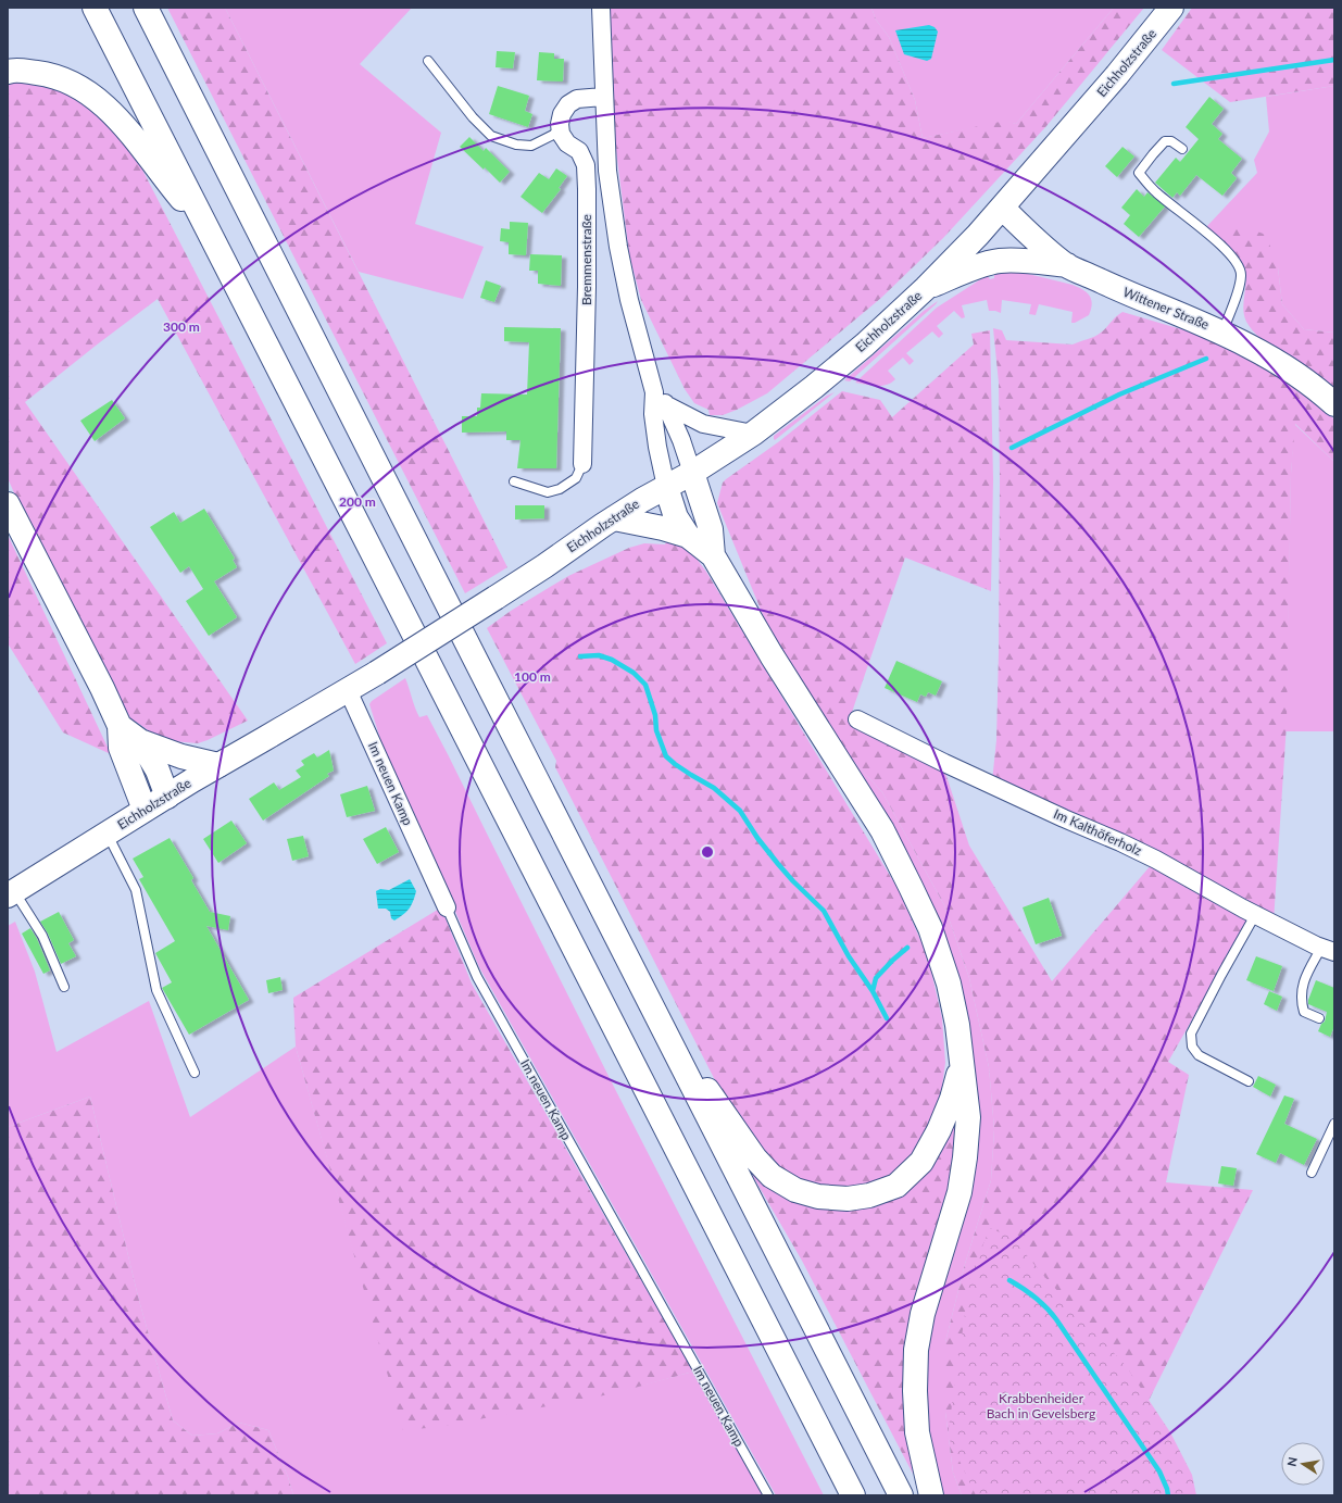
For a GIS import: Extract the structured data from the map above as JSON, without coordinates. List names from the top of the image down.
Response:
{
  "streets": {
    "main road": ["Eichholzstraße", "Wittener Straße"],
    "street": ["Bremmenstraße", "Im neuen Kamp", "Im Kalthöferholz"]
  },
  "crossings": [
    ["Eichholzstraße", "Bremmenstraße"],
    ["Eichholzstraße", "Wittener Straße"],
    ["Eichholzstraße", "Im neuen Kamp"]
  ],
  "parks": ["Krabbenheider Bach in Gevelsberg"],
  "north": "left",
  "rings": ["300 m", "200 m", "100 m"]
}
